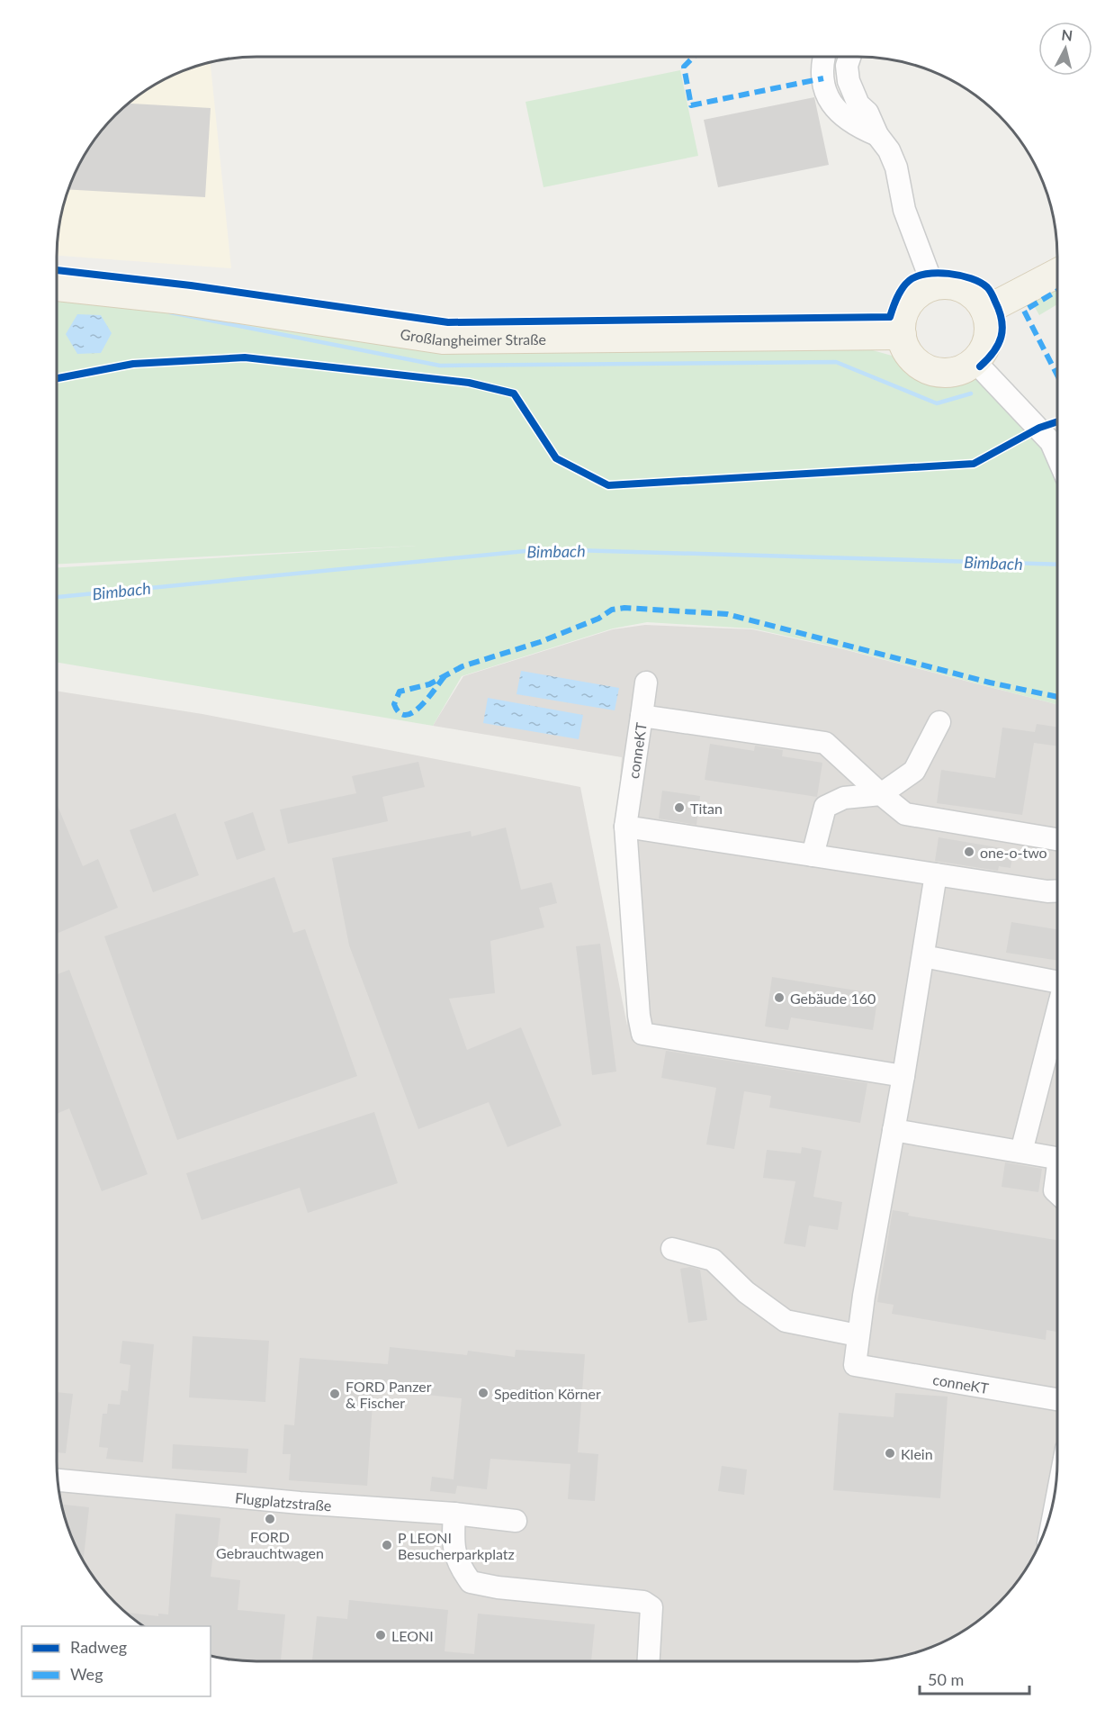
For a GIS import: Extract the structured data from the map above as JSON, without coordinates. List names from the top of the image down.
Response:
{
  "streets": {
    "main road": ["Großlangheimer Straße"],
    "street": ["conneKT", "Flugplatzstraße"]
  },
  "water": ["Bimbach"],
  "places": [
    "Titan",
    "one-o-two",
    "Gebäude 160",
    "Spedition Körner",
    "FORD Panzer & Fischer",
    "Klein",
    "FORD Gebrauchtwagen",
    "P LEONI Besucherparkplatz",
    "LEONI"
  ],
  "legend": ["Radweg", "Weg"],
  "scale_bar": "50 m",
  "north": "top"
}
